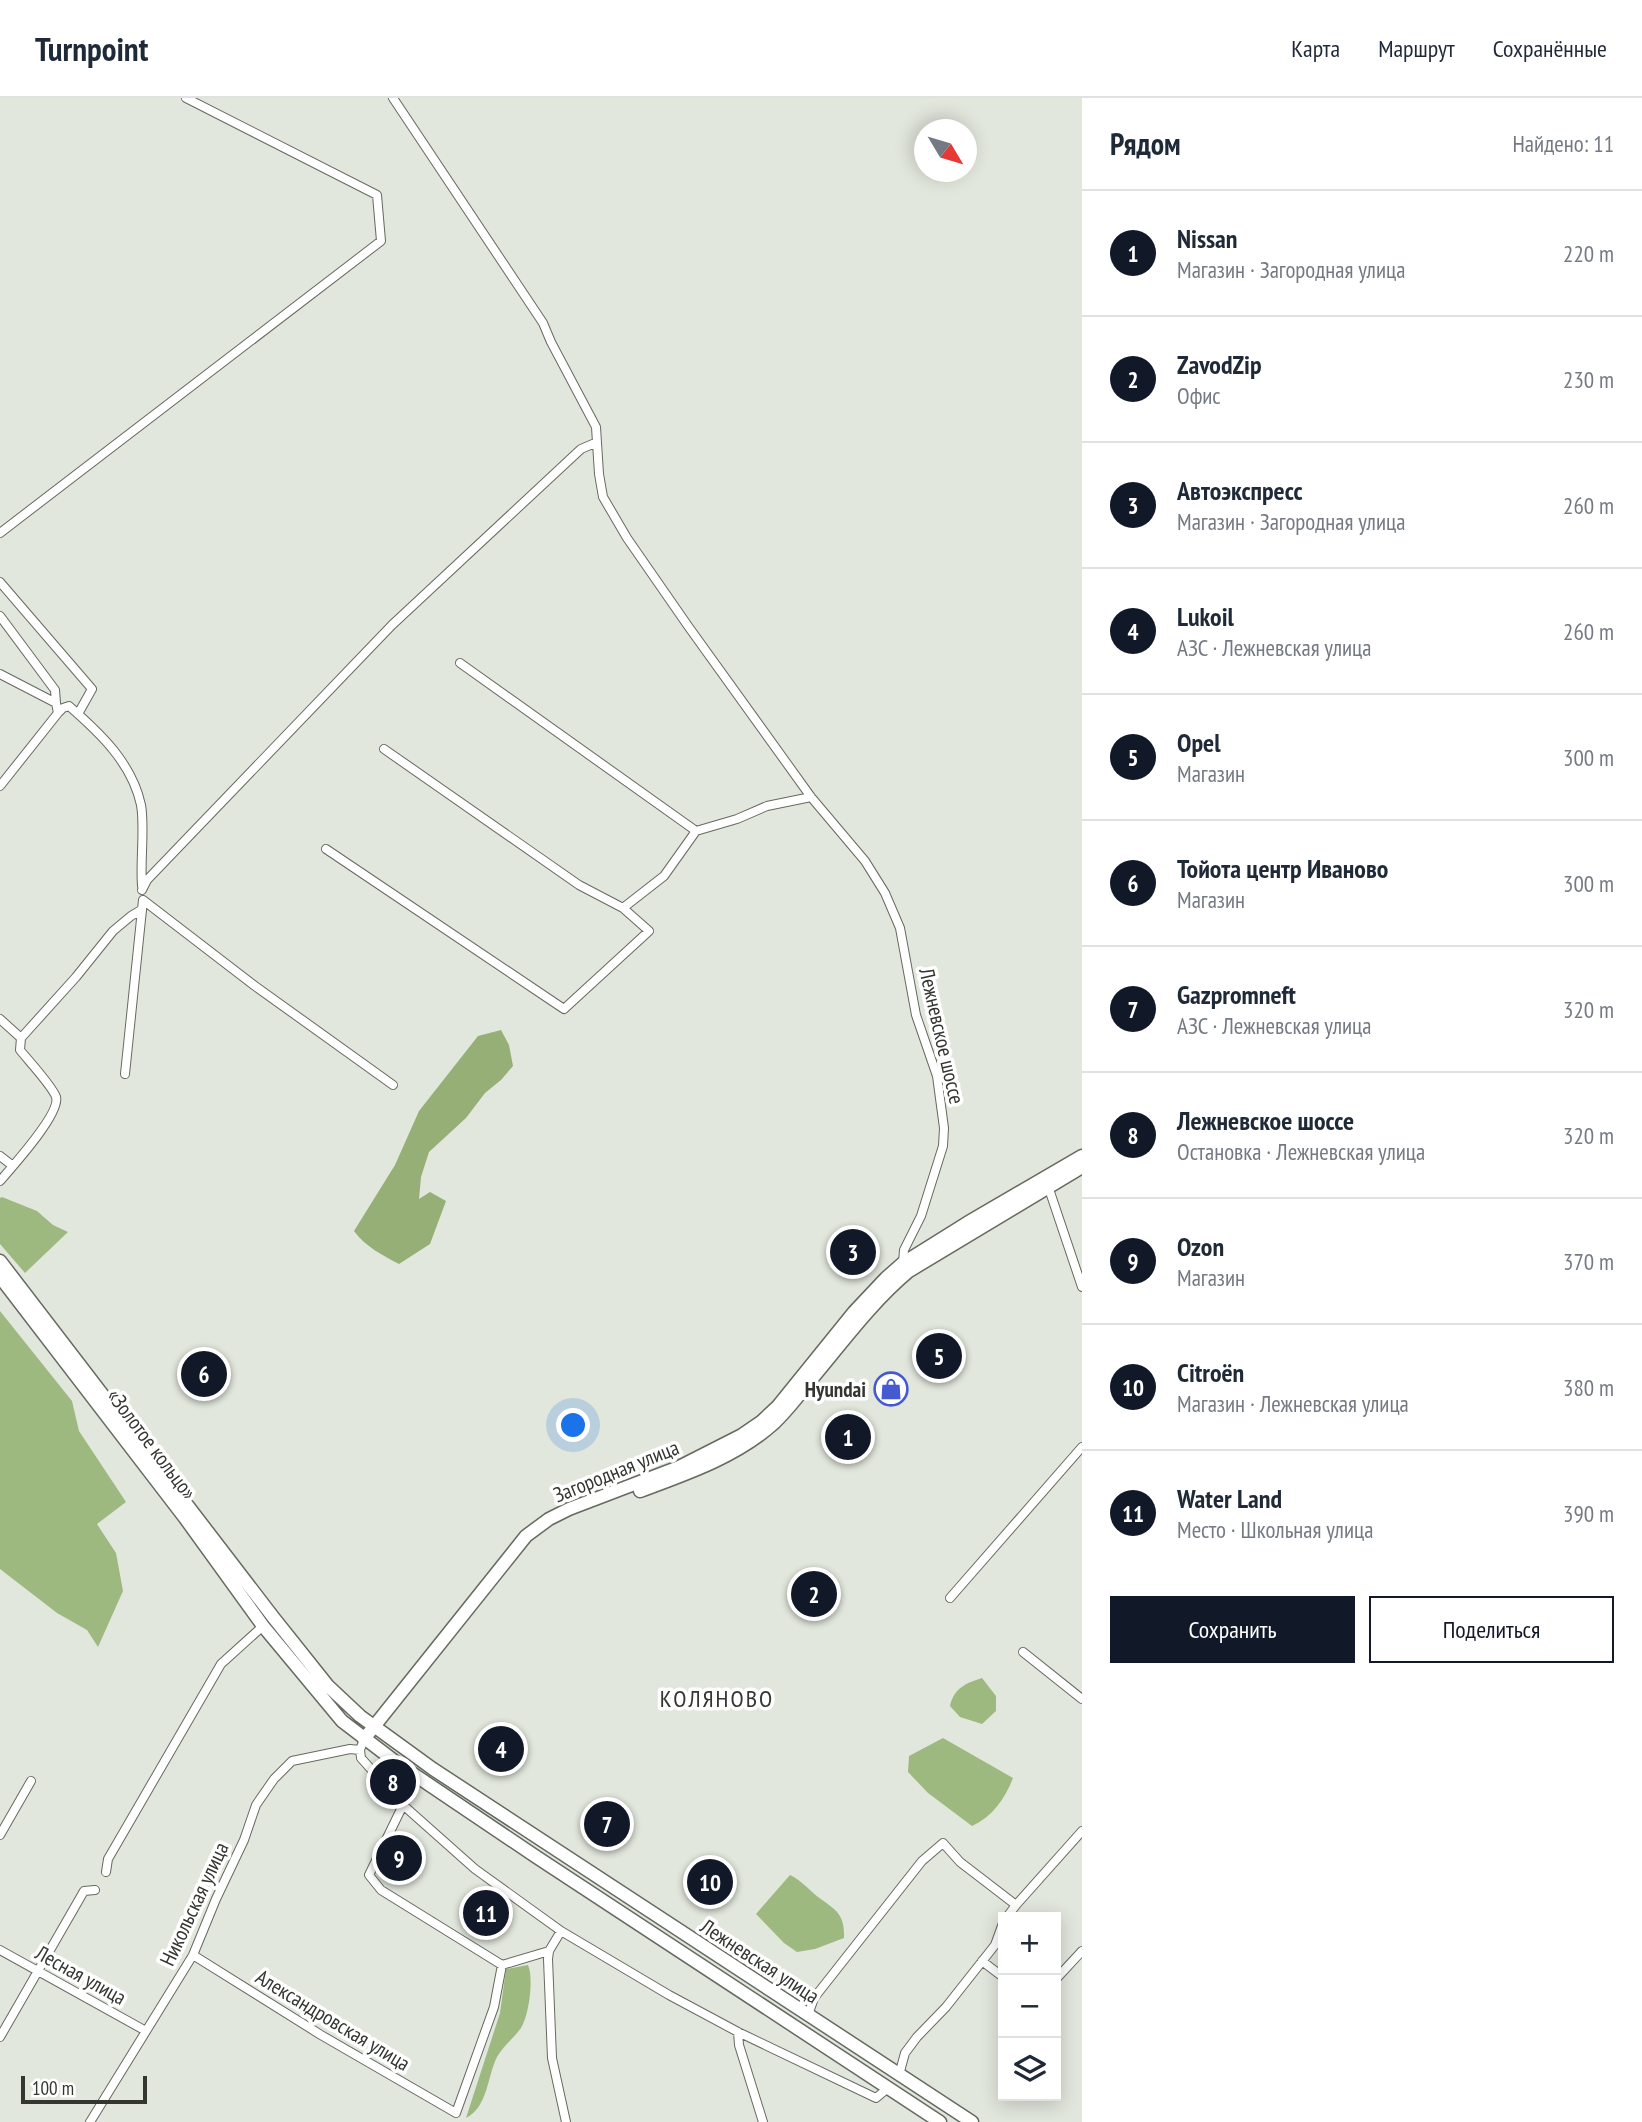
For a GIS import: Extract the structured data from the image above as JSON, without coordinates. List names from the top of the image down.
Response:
{
  "streets": {
    "main road": ["«Золотое кольцо»", "Загородная улица", "Лежневская улица"],
    "street": [
      "Лежневское шоссе",
      "Никольская улица",
      "Лесная улица",
      "Александровская улица"
    ]
  },
  "crossings": [
    ["Лежневское шоссе", "Загородная улица"],
    ["«Золотое кольцо»", "Лежневская улица"],
    ["Загородная улица", "Никольская улица"],
    ["Загородная улица", "Лежневская улица"],
    ["Никольская улица", "Лежневская улица"],
    ["Никольская улица", "Лесная улица"],
    ["Никольская улица", "Александровская улица"]
  ],
  "districts": ["КОЛЯНОВО"],
  "places": {
    "shop": ["Hyundai"]
  },
  "scale_bar": "100 m",
  "north": "bottom right",
  "page": {
    "header": "Turnpoint",
    "nav": ["Карта", "Маршрут", "Сохранённые"],
    "heading": ["Рядом", "Найдено: 11"],
    "list": [
      {
        "mark": "1",
        "name": "Nissan",
        "note": "Магазин · Загородная улица",
        "value": "220 m"
      },
      {
        "mark": "2",
        "name": "ZavodZip",
        "note": "Офис",
        "value": "230 m"
      },
      {
        "mark": "3",
        "name": "Автоэкспресс",
        "note": "Магазин · Загородная улица",
        "value": "260 m"
      },
      {
        "mark": "4",
        "name": "Lukoil",
        "note": "АЗС · Лежневская улица",
        "value": "260 m"
      },
      {
        "mark": "5",
        "name": "Opel",
        "note": "Магазин",
        "value": "300 m"
      },
      {
        "mark": "6",
        "name": "Тойота центр Иваново",
        "note": "Магазин",
        "value": "300 m"
      },
      {
        "mark": "7",
        "name": "Gazpromneft",
        "note": "АЗС · Лежневская улица",
        "value": "320 m"
      },
      {
        "mark": "8",
        "name": "Лежневское шоссе",
        "note": "Остановка · Лежневская улица",
        "value": "320 m"
      },
      {
        "mark": "9",
        "name": "Ozon",
        "note": "Магазин",
        "value": "370 m"
      },
      {
        "mark": "10",
        "name": "Citroën",
        "note": "Магазин · Лежневская улица",
        "value": "380 m"
      },
      {
        "mark": "11",
        "name": "Water Land",
        "note": "Место · Школьная улица",
        "value": "390 m"
      }
    ],
    "pins": [
      "3",
      "5",
      "6",
      "1",
      "2",
      "4",
      "8",
      "7",
      "9",
      "10",
      "11"
    ],
    "buttons": ["Сохранить", "Поделиться"],
    "map_buttons": ["+", "−"],
    "scale": "100 m"
  }
}
